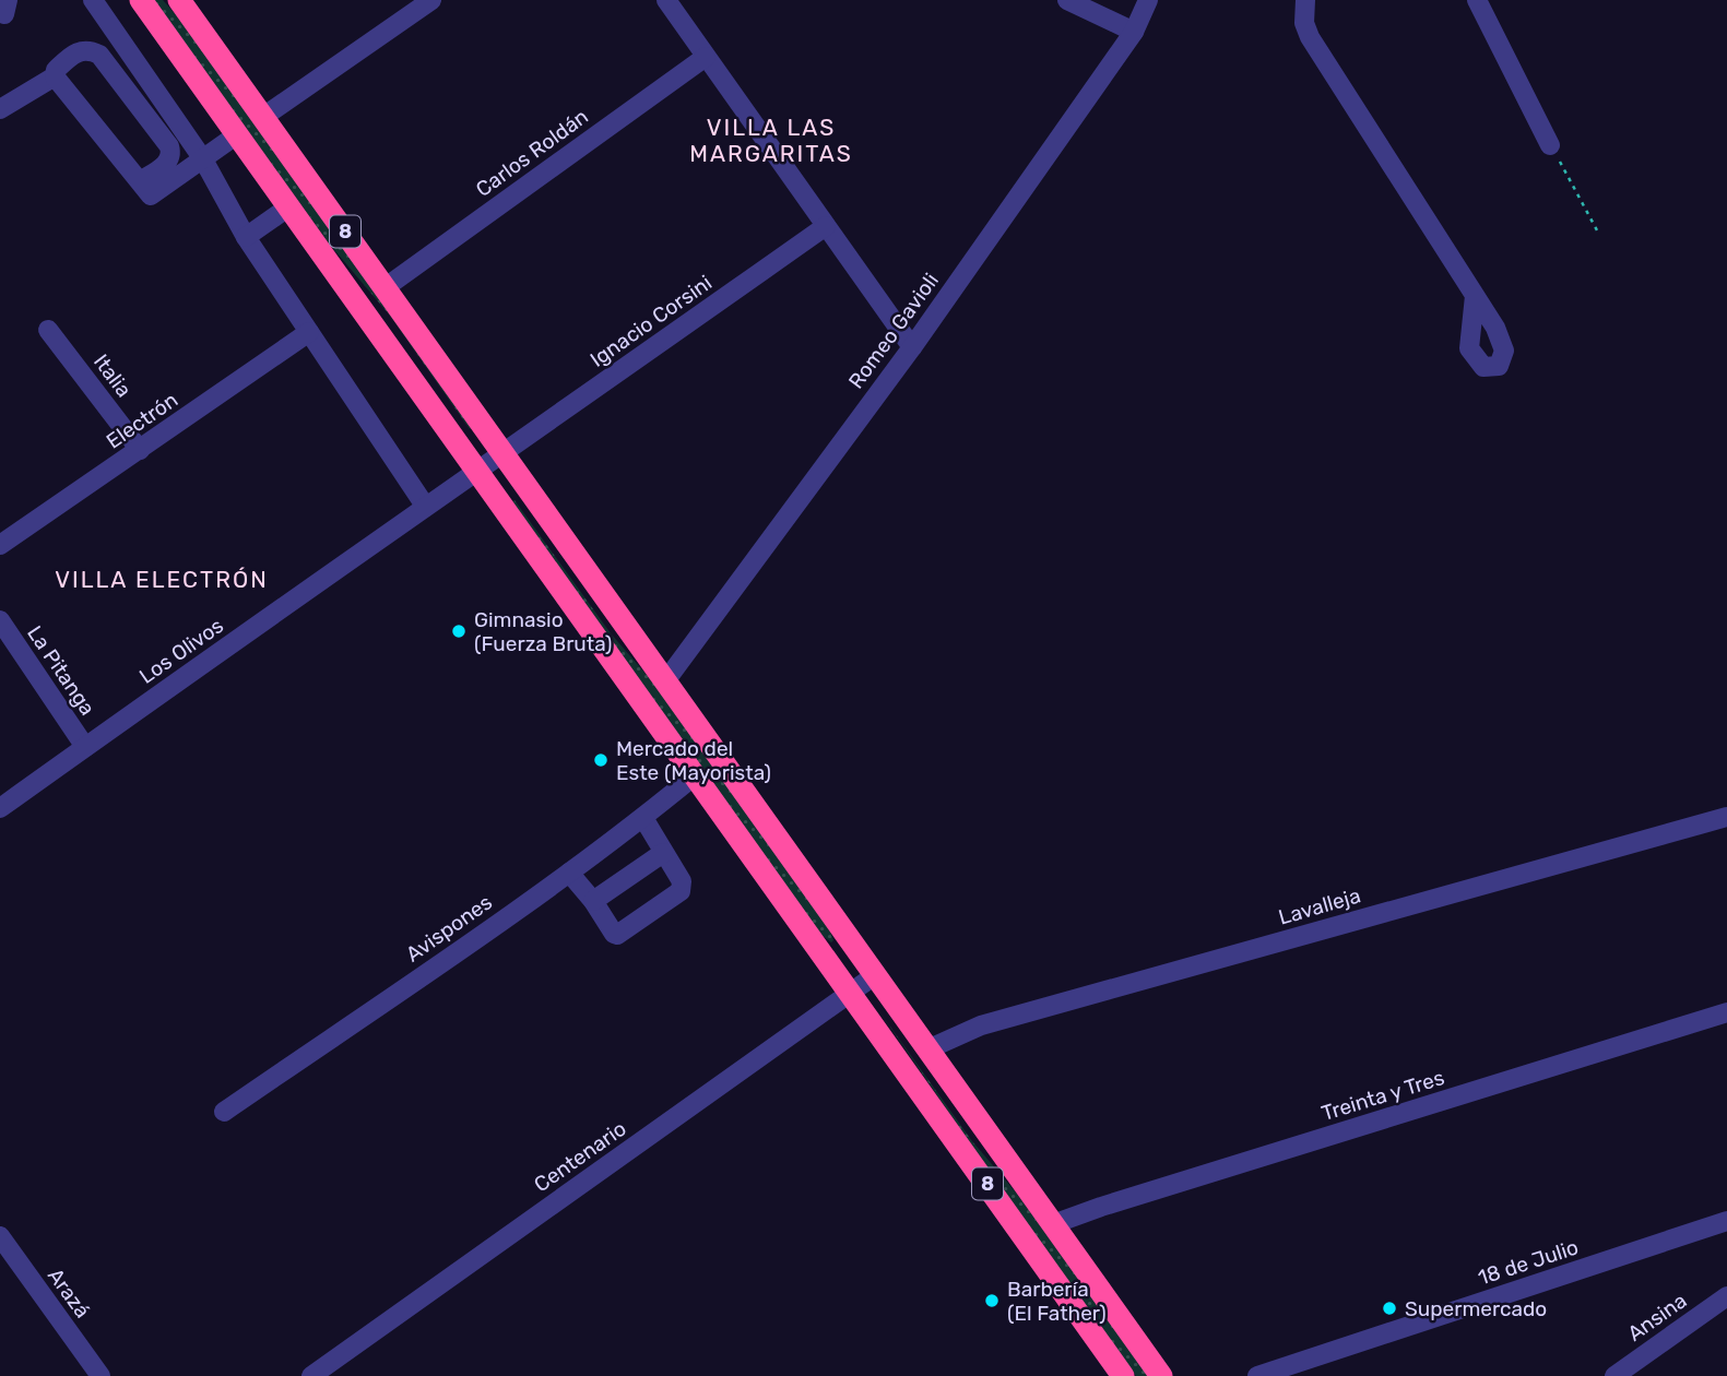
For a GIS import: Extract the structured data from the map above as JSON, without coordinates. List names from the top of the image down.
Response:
{
  "streets": {
    "highway": ["8"],
    "street": [
      "Carlos Roldán",
      "Ignacio Corsini",
      "Romeo Gavioli",
      "Italia",
      "Electrón",
      "Los Olivos",
      "La Pitanga",
      "Lavalleja",
      "Avispones",
      "Treinta y Tres",
      "Centenario",
      "18 de Julio",
      "Arazá",
      "Ansina"
    ]
  },
  "crossings": [
    ["Carlos Roldán", "8"],
    ["8", "Ignacio Corsini"],
    ["8", "Romeo Gavioli"],
    ["8", "Los Olivos"],
    ["8", "Lavalleja"],
    ["8", "Avispones"],
    ["8", "Treinta y Tres"],
    ["8", "Centenario"],
    ["Ignacio Corsini", "Los Olivos"],
    ["Italia", "Electrón"],
    ["Los Olivos", "La Pitanga"]
  ],
  "districts": ["VILLA LAS MARGARITAS", "VILLA ELECTRÓN"],
  "places": [
    "Gimnasio (Fuerza Bruta)",
    "Mercado del Este (Mayorista)",
    "Barbería (El Father)",
    "Supermercado"
  ]
}
